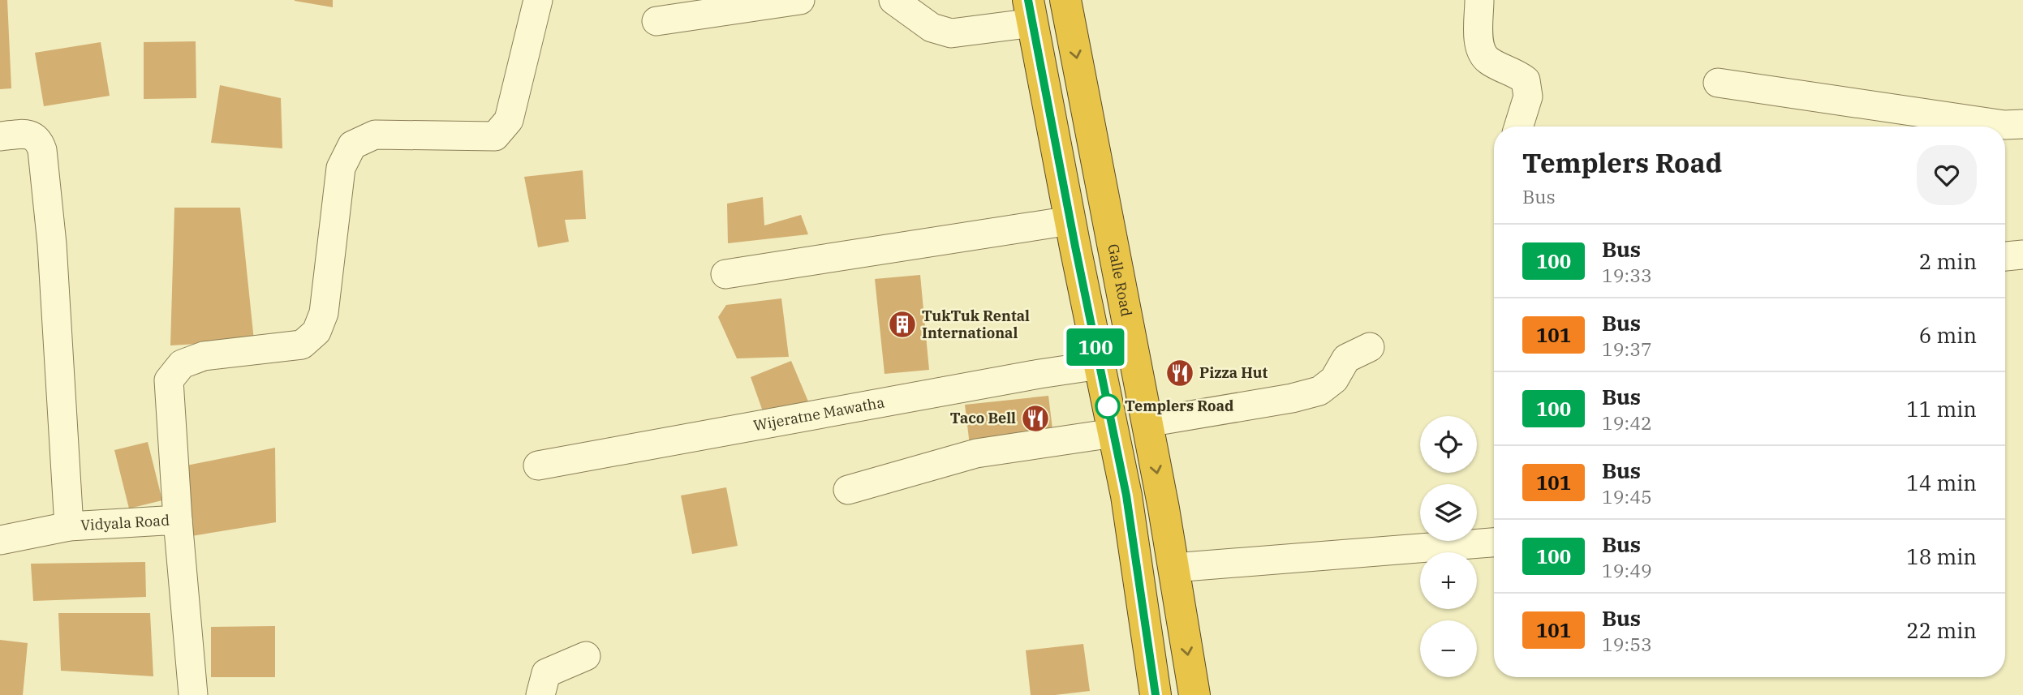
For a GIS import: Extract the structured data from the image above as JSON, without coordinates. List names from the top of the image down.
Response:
{
  "streets": {
    "highway": ["Galle Road"],
    "street": ["Wijeratne Mawatha", "Vidyala Road"]
  },
  "places": {
    "building": ["TukTuk Rental International"],
    "restaurant": ["Pizza Hut", "Taco Bell"],
    "other": ["Templers Road"]
  },
  "lines": ["bus line 100"],
  "page": {
    "on_map": "100",
    "heading": ["Templers Road", "Bus"],
    "list": [
      {
        "mark": "100",
        "name": "Bus",
        "note": "19:33",
        "value": "2 min"
      },
      {
        "mark": "101",
        "name": "Bus",
        "note": "19:37",
        "value": "6 min"
      },
      {
        "mark": "100",
        "name": "Bus",
        "note": "19:42",
        "value": "11 min"
      },
      {
        "mark": "101",
        "name": "Bus",
        "note": "19:45",
        "value": "14 min"
      },
      {
        "mark": "100",
        "name": "Bus",
        "note": "19:49",
        "value": "18 min"
      },
      {
        "mark": "101",
        "name": "Bus",
        "note": "19:53",
        "value": "22 min"
      }
    ],
    "map_buttons": ["+", "−"]
  }
}
